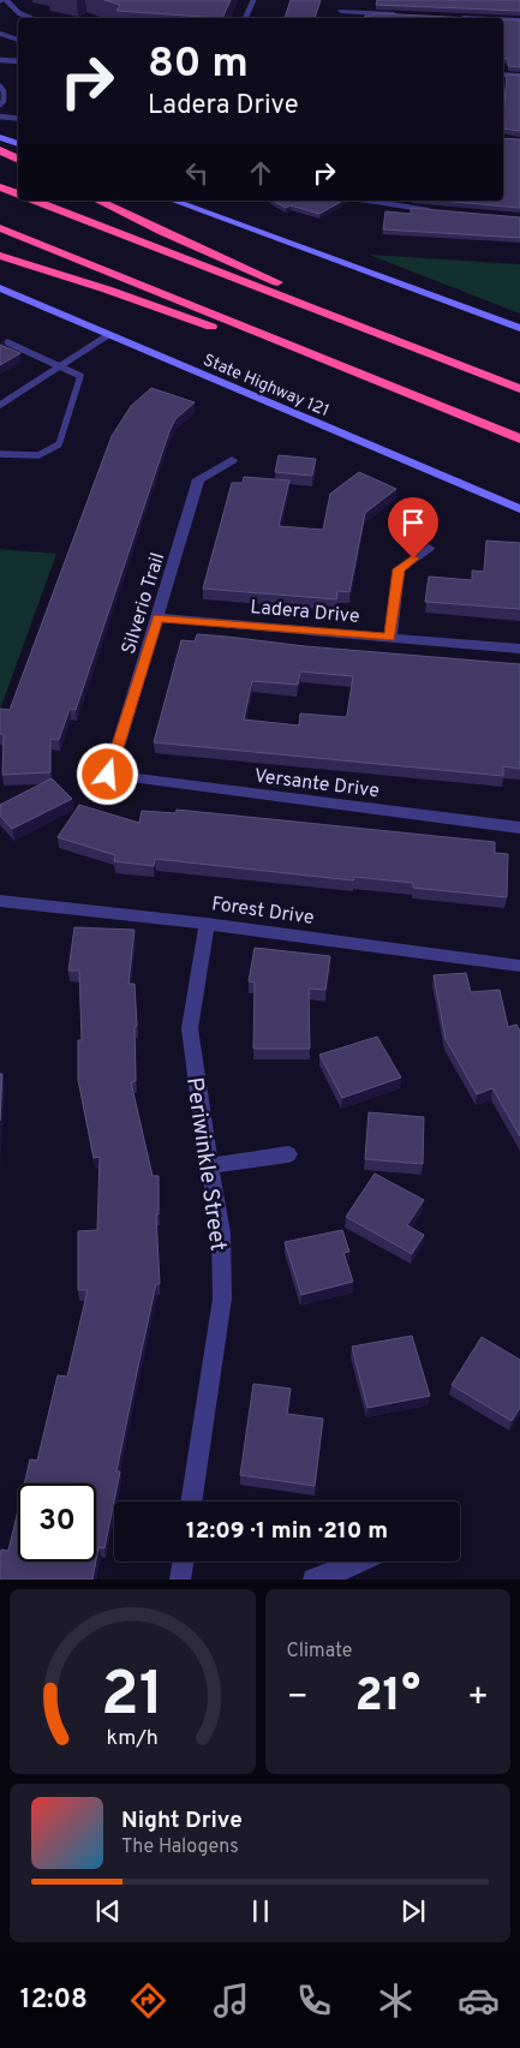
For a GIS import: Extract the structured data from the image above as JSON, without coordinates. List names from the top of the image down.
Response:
{
  "streets": {
    "main road": ["State Highway 121"],
    "street": [
      "Silverio Trail",
      "Ladera Drive",
      "Versante Drive",
      "Forest Drive",
      "Periwinkle Street"
    ]
  },
  "crossings": [
    ["Silverio Trail", "Ladera Drive"],
    ["Silverio Trail", "Versante Drive"],
    ["Forest Drive", "Periwinkle Street"]
  ],
  "page": {
    "turn": ["80 m", "Ladera Drive"],
    "limit": "30",
    "trip": "12:09 · 1 min · 210 m",
    "tile": "Climate",
    "heat": ["−", "21°", "+"],
    "song": ["Night Drive", "The Halogens"],
    "tabs": "12:08",
    "gauge": ["21", "km/h"]
  }
}
